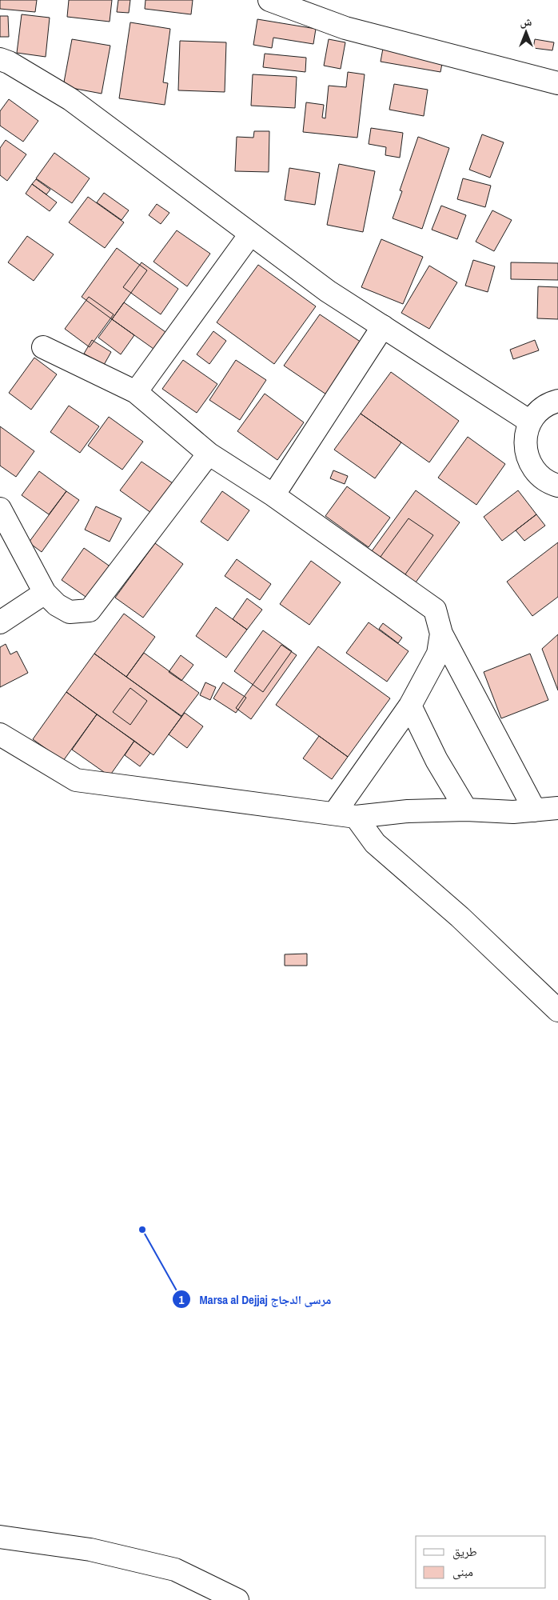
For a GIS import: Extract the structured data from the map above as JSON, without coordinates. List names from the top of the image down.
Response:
{
  "places": ["Marsa al Dejjaj مرسى الدجاج"],
  "legend": ["طريق", "مبنى"],
  "north": "top"
}
